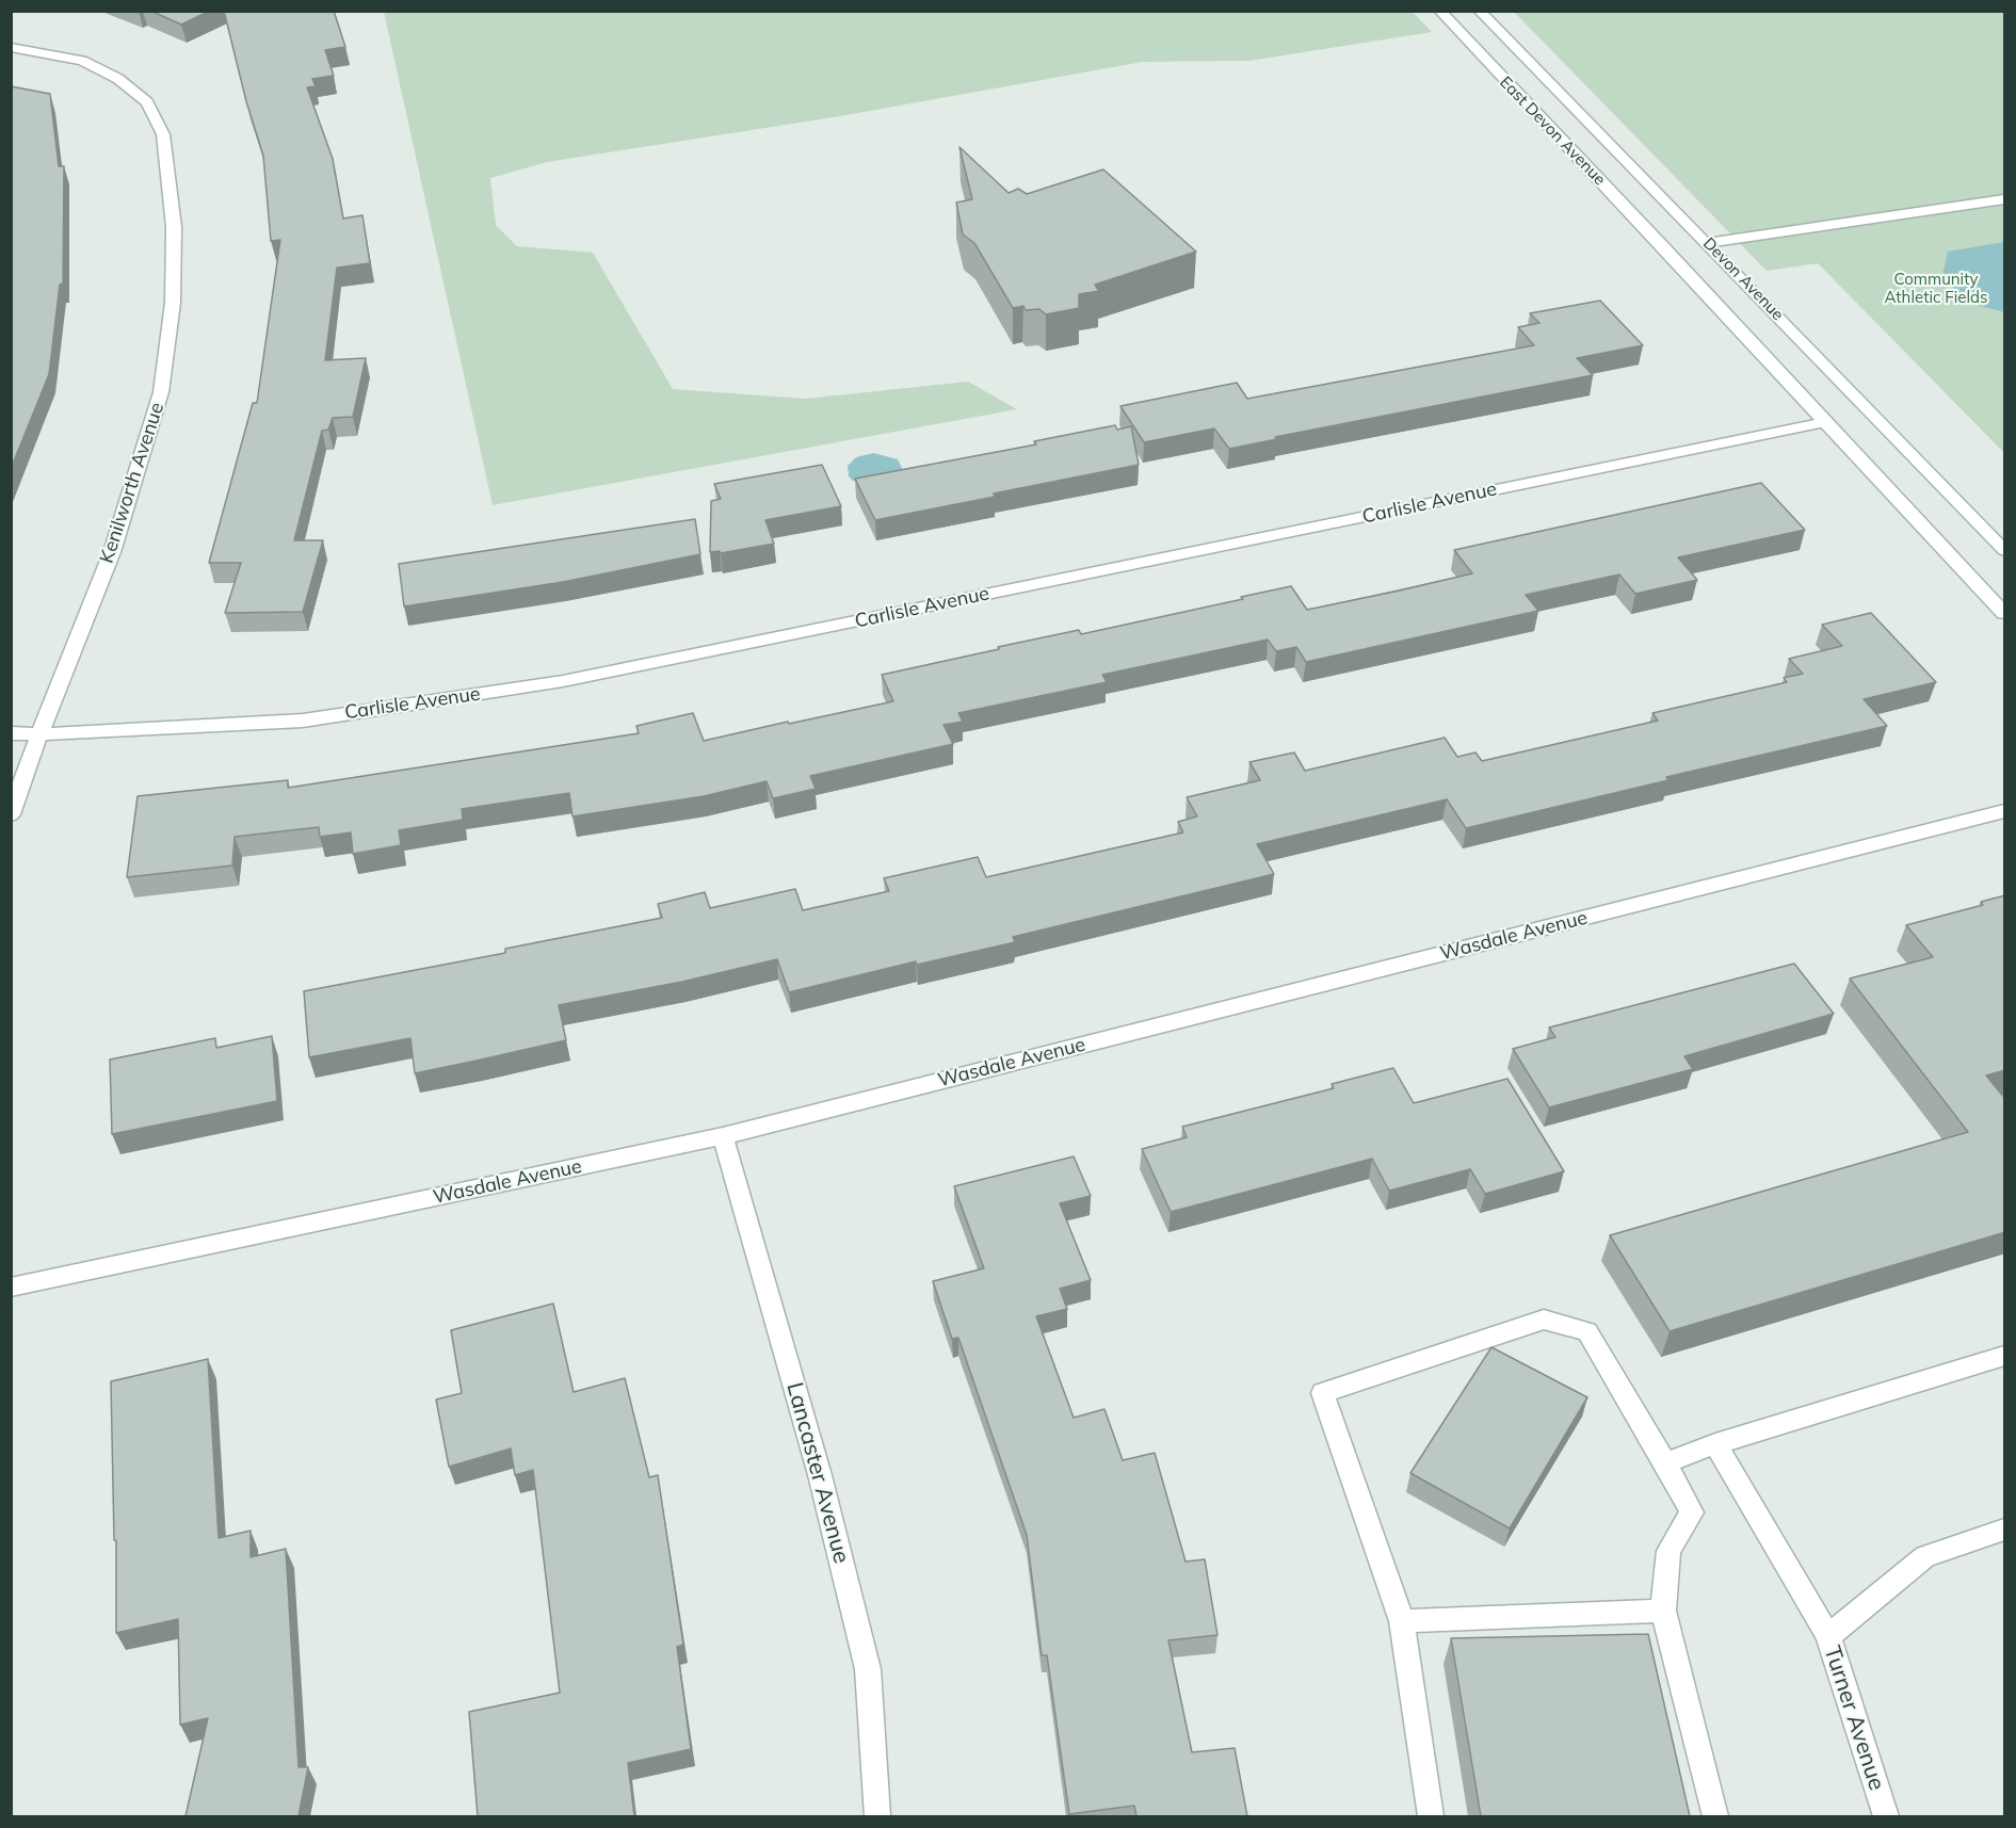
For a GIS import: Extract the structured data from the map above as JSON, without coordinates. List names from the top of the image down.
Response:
{
  "streets": {
    "street": [
      "East Devon Avenue",
      "Devon Avenue",
      "Kenilworth Avenue",
      "Carlisle Avenue",
      "Wasdale Avenue",
      "Lancaster Avenue",
      "Turner Avenue"
    ]
  },
  "crossings": [
    ["East Devon Avenue", "Devon Avenue"],
    ["Devon Avenue", "Carlisle Avenue"],
    ["Kenilworth Avenue", "Carlisle Avenue"],
    ["Wasdale Avenue", "Lancaster Avenue"]
  ],
  "parks": ["Community Athletic Fields"]
}
